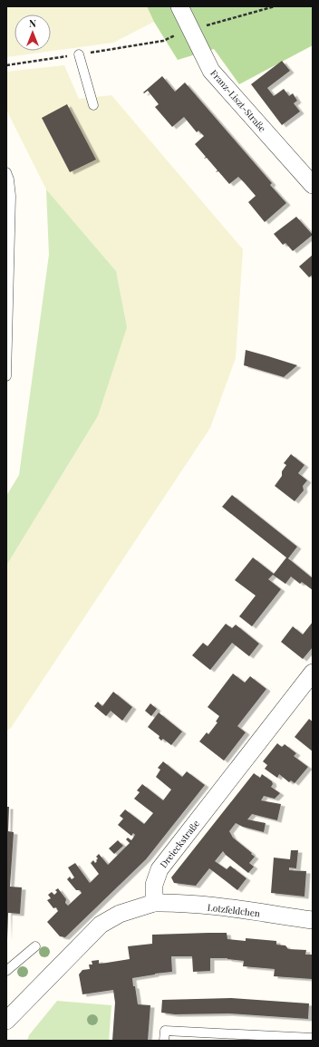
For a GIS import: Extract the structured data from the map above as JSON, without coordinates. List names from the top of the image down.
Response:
{
  "streets": {
    "street": ["Franz-Liszt-Straße", "Dreieckstraße", "Lotzfeldchen"]
  },
  "crossings": [
    ["Dreieckstraße", "Lotzfeldchen"]
  ],
  "north": "top"
}
